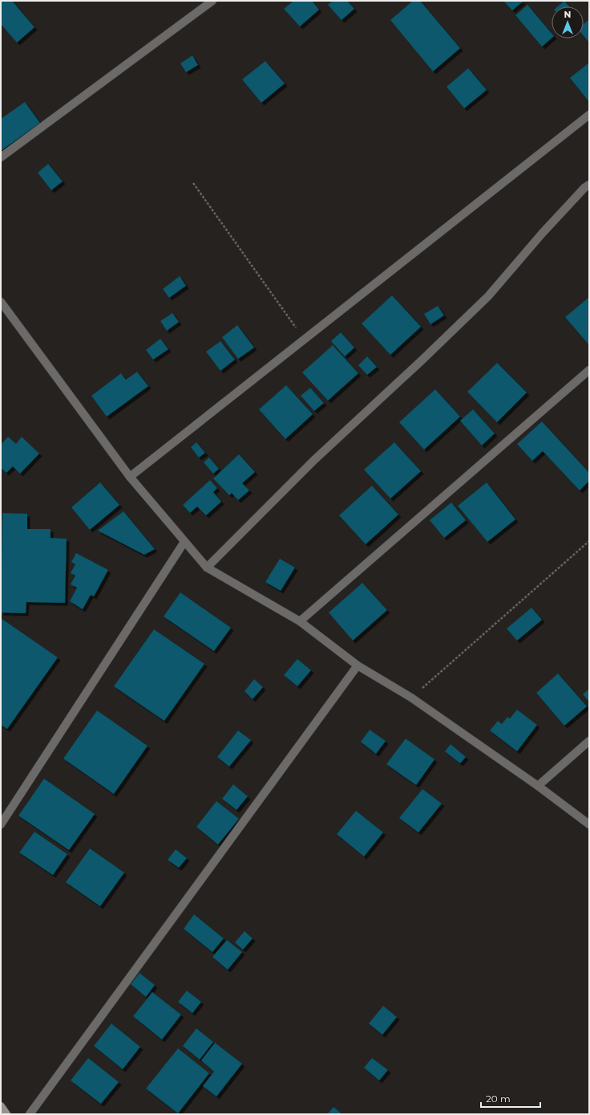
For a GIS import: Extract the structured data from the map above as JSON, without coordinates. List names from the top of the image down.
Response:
{
  "scale_bar": "20 m",
  "north": "top"
}
